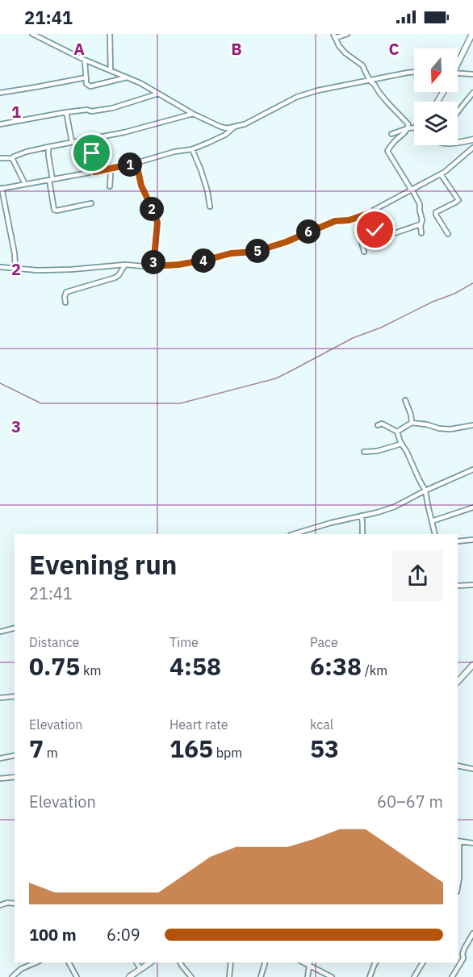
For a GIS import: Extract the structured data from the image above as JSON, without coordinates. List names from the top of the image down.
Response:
{
  "north": "bottom",
  "page": {
    "status": "21:41",
    "pins": [
      "1",
      "2",
      "6",
      "5",
      "4",
      "3"
    ],
    "heading": ["Evening run", "21:41"],
    "stats": [
      ["Distance", "0.75 km"],
      ["Time", "4:58"],
      ["Pace", "6:38 /km"],
      ["Elevation", "7 m"],
      ["Heart rate", "165 bpm"],
      ["kcal", "53"]
    ],
    "chart": ["Elevation", "60–67 m"],
    "list": [
      {
        "name": "100 m",
        "note": "6:09"
      }
    ]
  },
  "grid": {
    "columns": ["A", "B", "C"],
    "rows": ["1", "2", "3"]
  }
}
